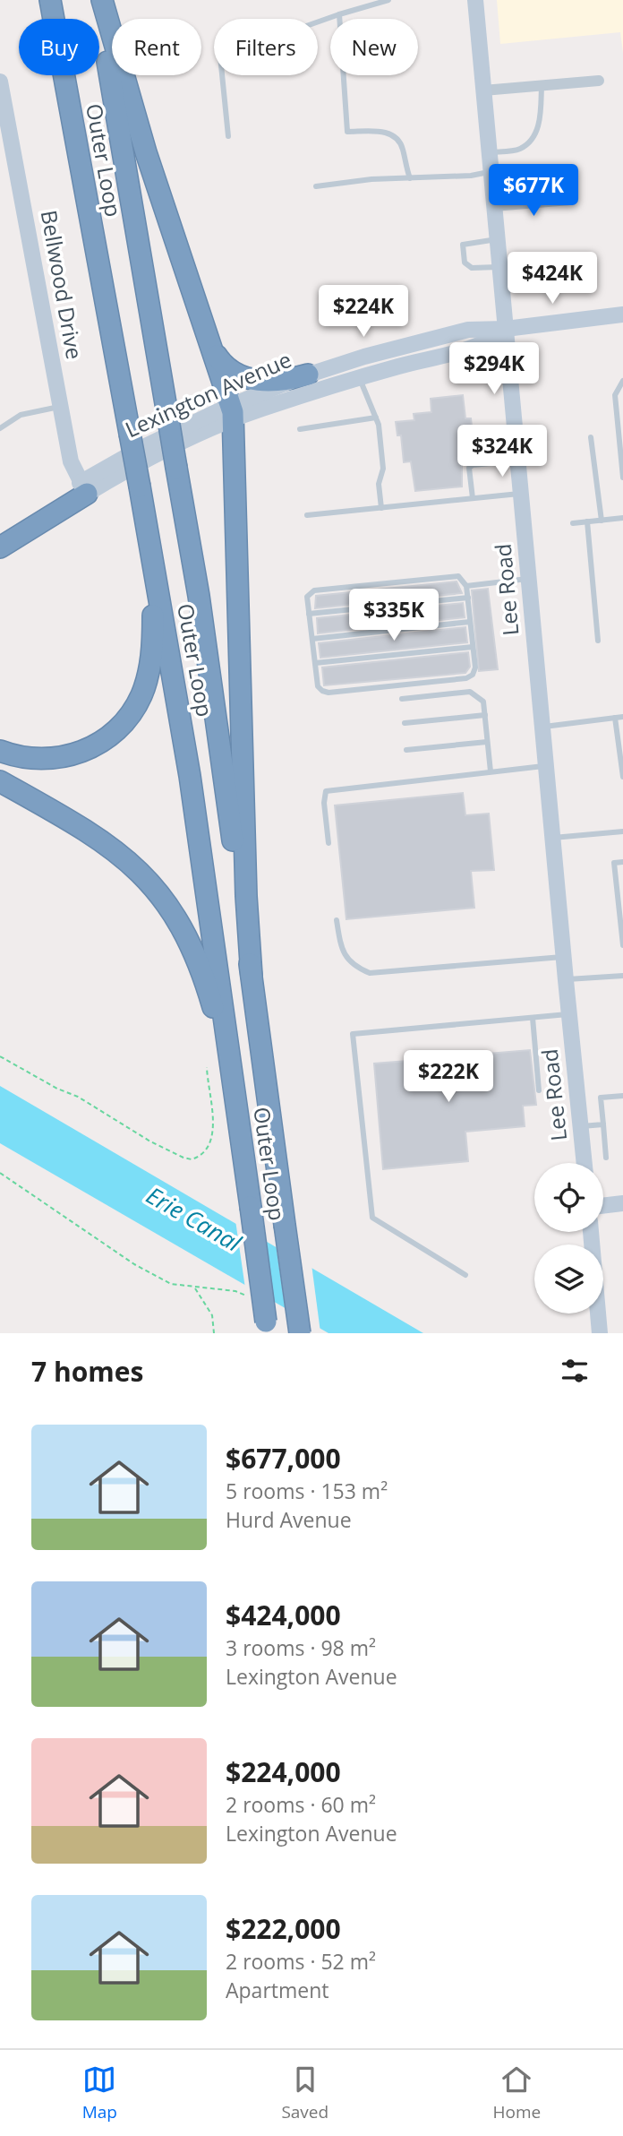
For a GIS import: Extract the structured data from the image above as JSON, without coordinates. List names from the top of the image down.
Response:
{
  "streets": {
    "highway": ["Outer Loop"],
    "street": ["Bellwood Drive", "Lexington Avenue", "Lee Road"]
  },
  "crossings": [
    ["Bellwood Drive", "Lexington Avenue"],
    ["Lexington Avenue", "Lee Road"]
  ],
  "water": ["Erie Canal"],
  "page": {
    "chip": [
      "Buy",
      "Rent",
      "Filters",
      "New"
    ],
    "price": [
      "$677K",
      "$424K",
      "$224K",
      "$294K",
      "$324K",
      "$335K",
      "$222K"
    ],
    "heading": "7 homes",
    "list": [
      {
        "name": "$677,000",
        "note": "5 rooms · 153 m² · Hurd Avenue"
      },
      {
        "name": "$424,000",
        "note": "3 rooms · 98 m² · Lexington Avenue"
      },
      {
        "name": "$224,000",
        "note": "2 rooms · 60 m² · Lexington Avenue"
      },
      {
        "name": "$222,000",
        "note": "2 rooms · 52 m² · Apartment"
      }
    ],
    "tabs": ["Map", "Saved", "Home"]
  }
}
